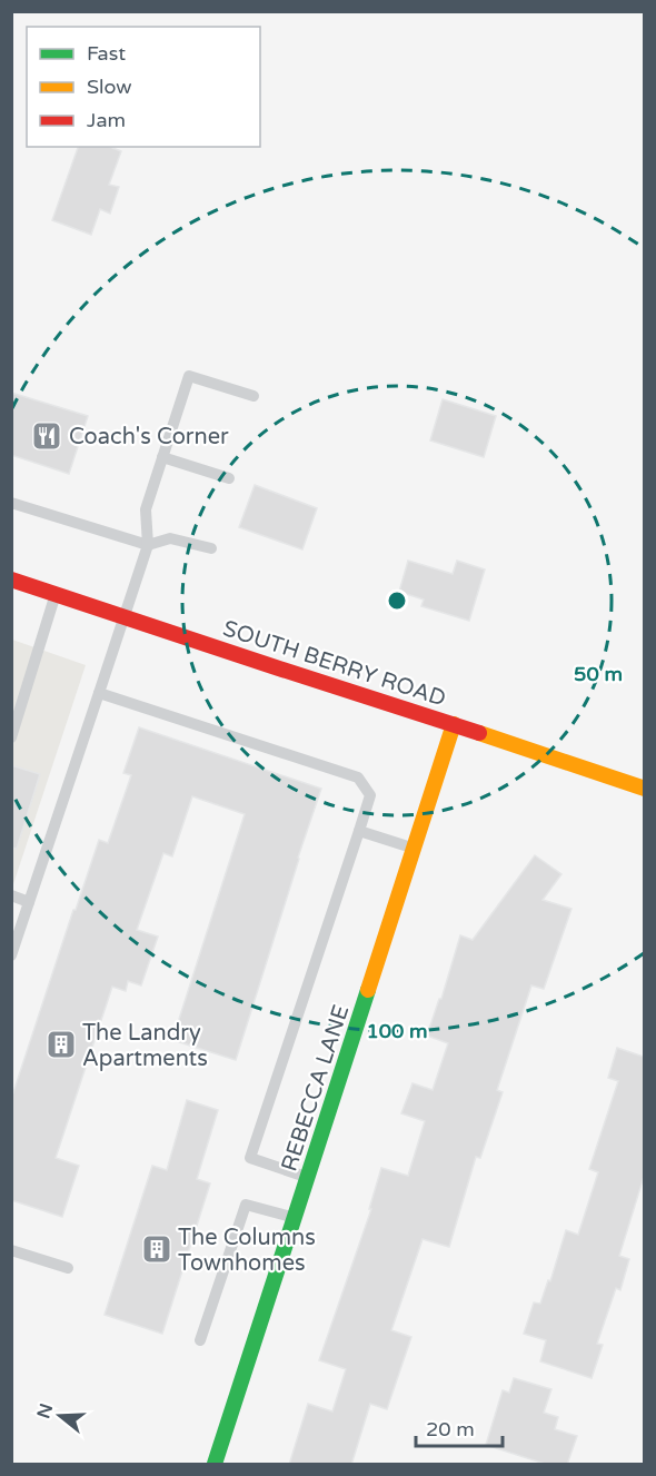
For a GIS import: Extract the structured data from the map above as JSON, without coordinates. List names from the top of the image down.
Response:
{
  "streets": {
    "street": ["SOUTH BERRY ROAD", "REBECCA LANE"]
  },
  "crossings": [
    ["SOUTH BERRY ROAD", "REBECCA LANE"]
  ],
  "places": {
    "restaurant": ["Coach's Corner"],
    "building": ["The Landry Apartments", "The Columns Townhomes"]
  },
  "legend": ["Fast", "Slow", "Jam"],
  "scale_bar": "20 m",
  "north": "left",
  "rings": ["50 m", "100 m"]
}
